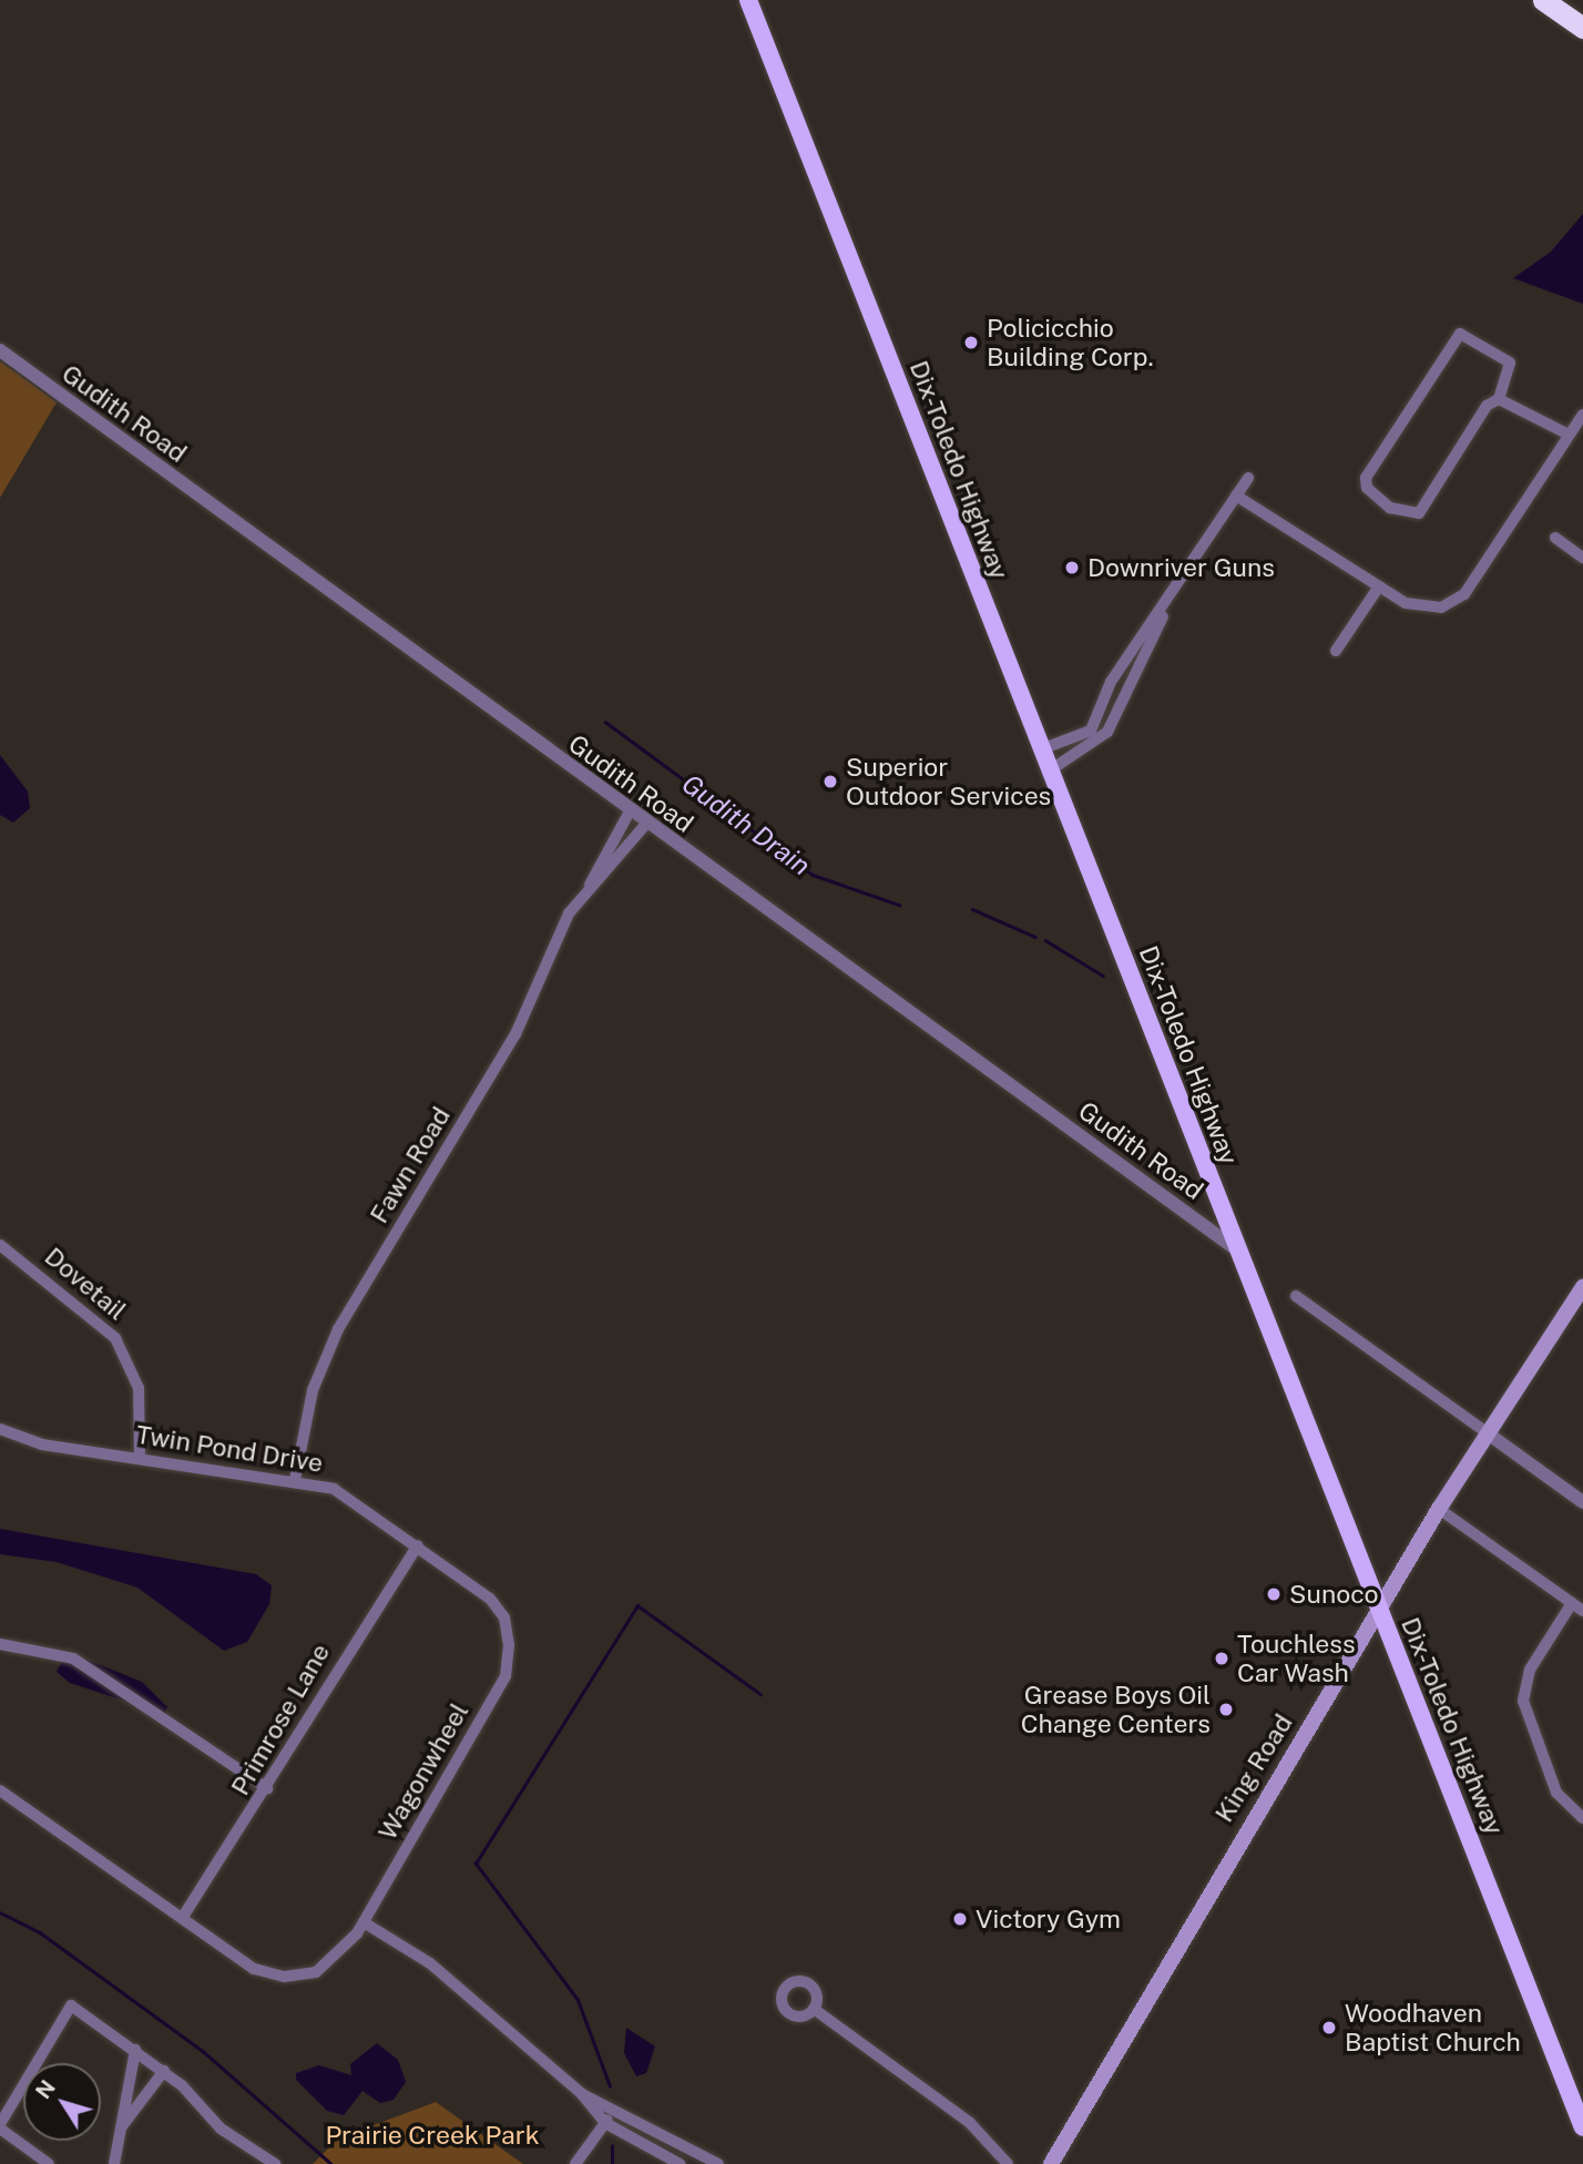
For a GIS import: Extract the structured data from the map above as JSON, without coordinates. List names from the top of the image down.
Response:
{
  "streets": {
    "main road": ["Dix-Toledo Highway", "King Road"],
    "street": [
      "Gudith Road",
      "Fawn Road",
      "Dovetail",
      "Twin Pond Drive",
      "Primrose Lane",
      "Wagonwheel"
    ]
  },
  "crossings": [
    ["Gudith Road", "Dix-Toledo Highway"],
    ["Gudith Road", "Fawn Road"],
    ["Dix-Toledo Highway", "King Road"],
    ["Fawn Road", "Twin Pond Drive"],
    ["Dovetail", "Twin Pond Drive"],
    ["Twin Pond Drive", "Primrose Lane"],
    ["Twin Pond Drive", "Wagonwheel"],
    ["Primrose Lane", "Wagonwheel"]
  ],
  "water": ["Gudith Drain"],
  "parks": ["Prairie Creek Park"],
  "places": [
    "Policicchio Building Corp.",
    "Downriver Guns",
    "Superior Outdoor Services",
    "Sunoco",
    "Touchless Car Wash",
    "Grease Boys Oil Change Centers",
    "Victory Gym",
    "Woodhaven Baptist Church"
  ],
  "north": "top left"
}
